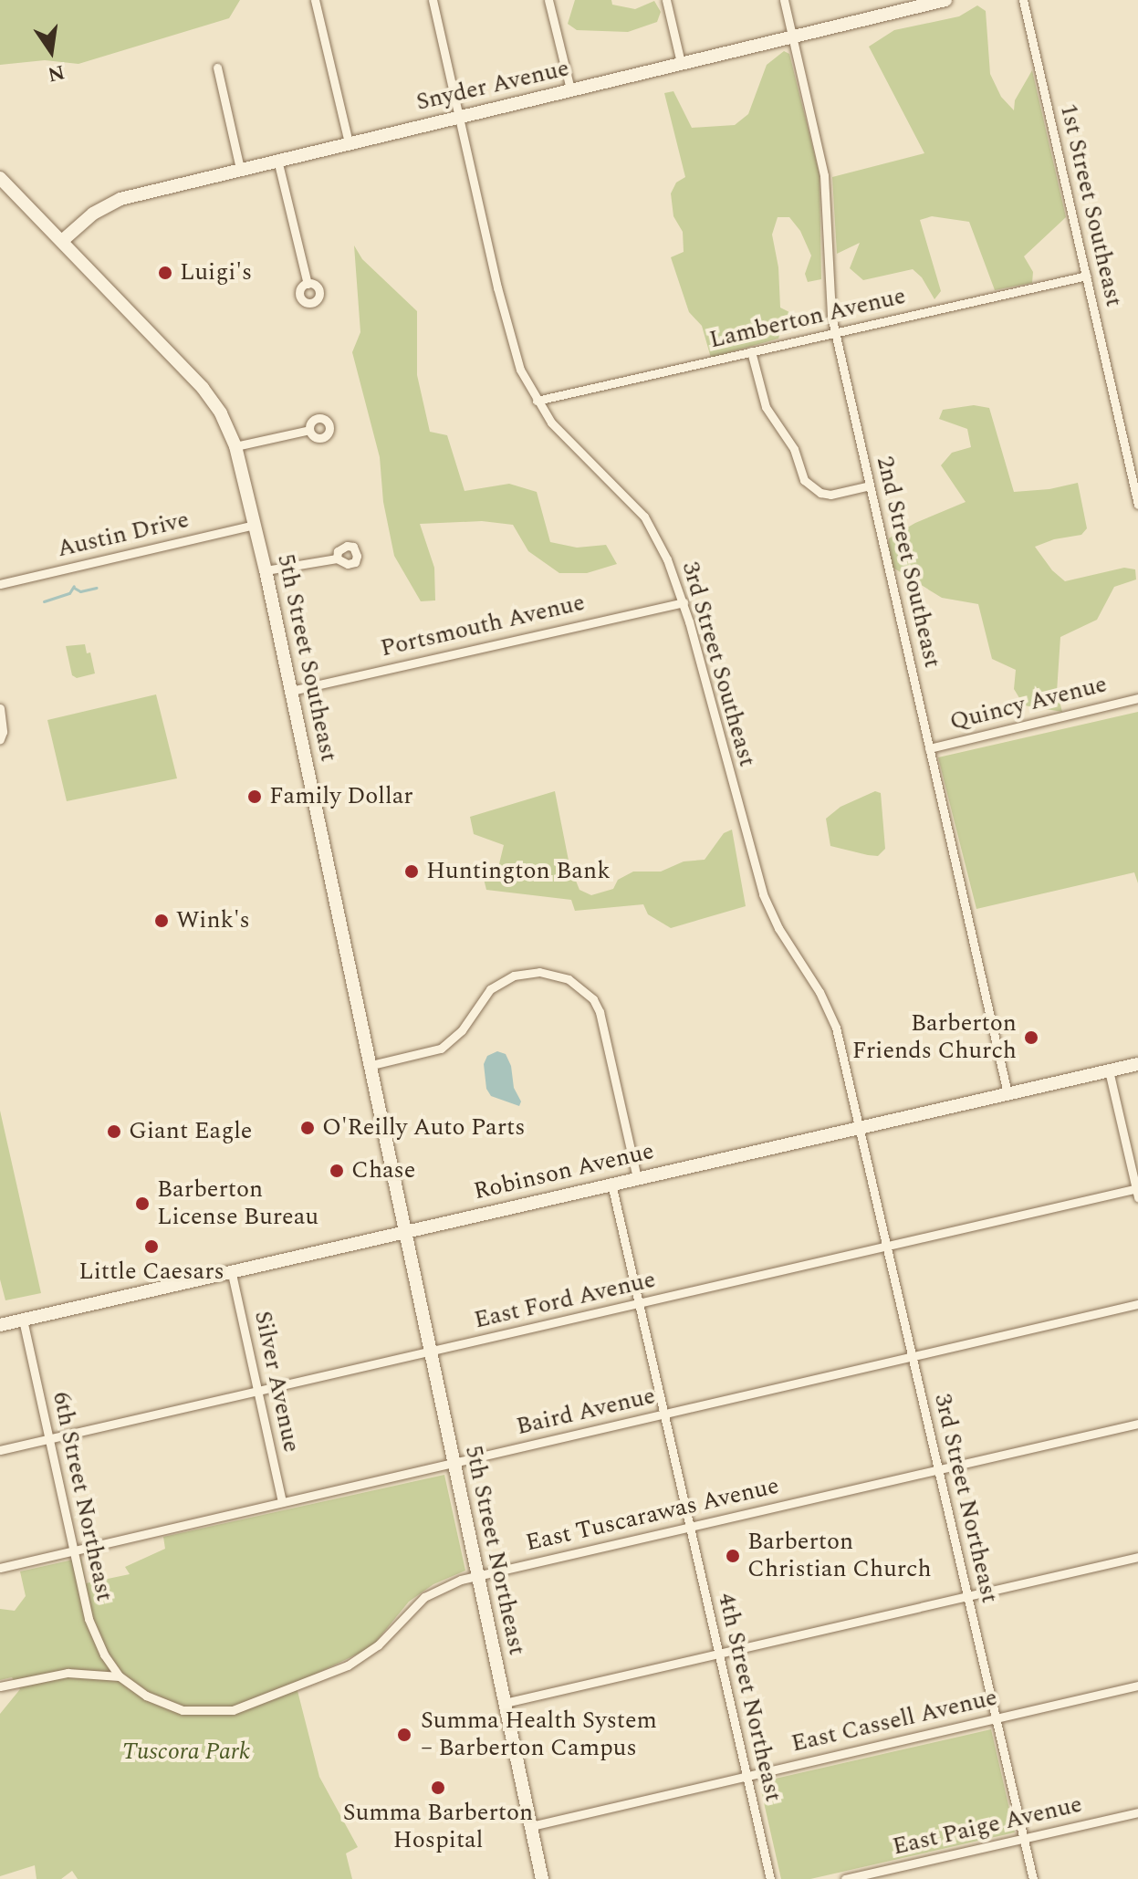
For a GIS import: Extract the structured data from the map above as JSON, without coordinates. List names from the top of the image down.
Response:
{
  "streets": {
    "main road": [
      "Snyder Avenue",
      "5th Street Southeast",
      "Robinson Avenue",
      "5th Street Northeast"
    ],
    "street": [
      "1st Street Southeast",
      "Lamberton Avenue",
      "Austin Drive",
      "2nd Street Southeast",
      "Portsmouth Avenue",
      "3rd Street Southeast",
      "Quincy Avenue",
      "East Ford Avenue",
      "Silver Avenue",
      "Baird Avenue",
      "6th Street Northeast",
      "3rd Street Northeast",
      "East Tuscarawas Avenue",
      "4th Street Northeast",
      "East Cassell Avenue",
      "East Paige Avenue"
    ]
  },
  "crossings": [
    ["Snyder Avenue", "2nd Street Southeast"],
    ["Snyder Avenue", "5th Street Southeast"],
    ["Snyder Avenue", "3rd Street Southeast"],
    ["1st Street Southeast", "Lamberton Avenue"],
    ["Lamberton Avenue", "2nd Street Southeast"],
    ["Lamberton Avenue", "3rd Street Southeast"],
    ["Austin Drive", "5th Street Southeast"],
    ["2nd Street Southeast", "Quincy Avenue"],
    ["2nd Street Southeast", "Robinson Avenue"],
    ["Portsmouth Avenue", "5th Street Southeast"],
    ["Portsmouth Avenue", "3rd Street Southeast"],
    ["5th Street Southeast", "Robinson Avenue"],
    ["5th Street Southeast", "5th Street Northeast"],
    ["3rd Street Southeast", "Robinson Avenue"],
    ["3rd Street Southeast", "3rd Street Northeast"],
    ["Robinson Avenue", "Silver Avenue"],
    ["Robinson Avenue", "6th Street Northeast"],
    ["Robinson Avenue", "3rd Street Northeast"],
    ["Robinson Avenue", "5th Street Northeast"],
    ["Robinson Avenue", "4th Street Northeast"],
    ["East Ford Avenue", "Silver Avenue"],
    ["East Ford Avenue", "6th Street Northeast"],
    ["East Ford Avenue", "3rd Street Northeast"],
    ["East Ford Avenue", "5th Street Northeast"],
    ["East Ford Avenue", "4th Street Northeast"],
    ["Silver Avenue", "Baird Avenue"],
    ["Baird Avenue", "6th Street Northeast"],
    ["Baird Avenue", "3rd Street Northeast"],
    ["Baird Avenue", "5th Street Northeast"],
    ["Baird Avenue", "4th Street Northeast"],
    ["6th Street Northeast", "East Tuscarawas Avenue"],
    ["3rd Street Northeast", "East Tuscarawas Avenue"],
    ["3rd Street Northeast", "East Cassell Avenue"],
    ["3rd Street Northeast", "East Paige Avenue"],
    ["East Tuscarawas Avenue", "5th Street Northeast"],
    ["East Tuscarawas Avenue", "4th Street Northeast"],
    ["5th Street Northeast", "East Cassell Avenue"],
    ["4th Street Northeast", "East Cassell Avenue"]
  ],
  "parks": ["Tuscora Park"],
  "places": [
    "Luigi's",
    "Family Dollar",
    "Huntington Bank",
    "Wink's",
    "Barberton Friends Church",
    "O'Reilly Auto Parts",
    "Giant Eagle",
    "Chase",
    "Barberton License Bureau",
    "Little Caesars",
    "Barberton Christian Church",
    "Summa Health System – Barberton Campus",
    "Summa Barberton Hospital"
  ],
  "north": "bottom"
}
